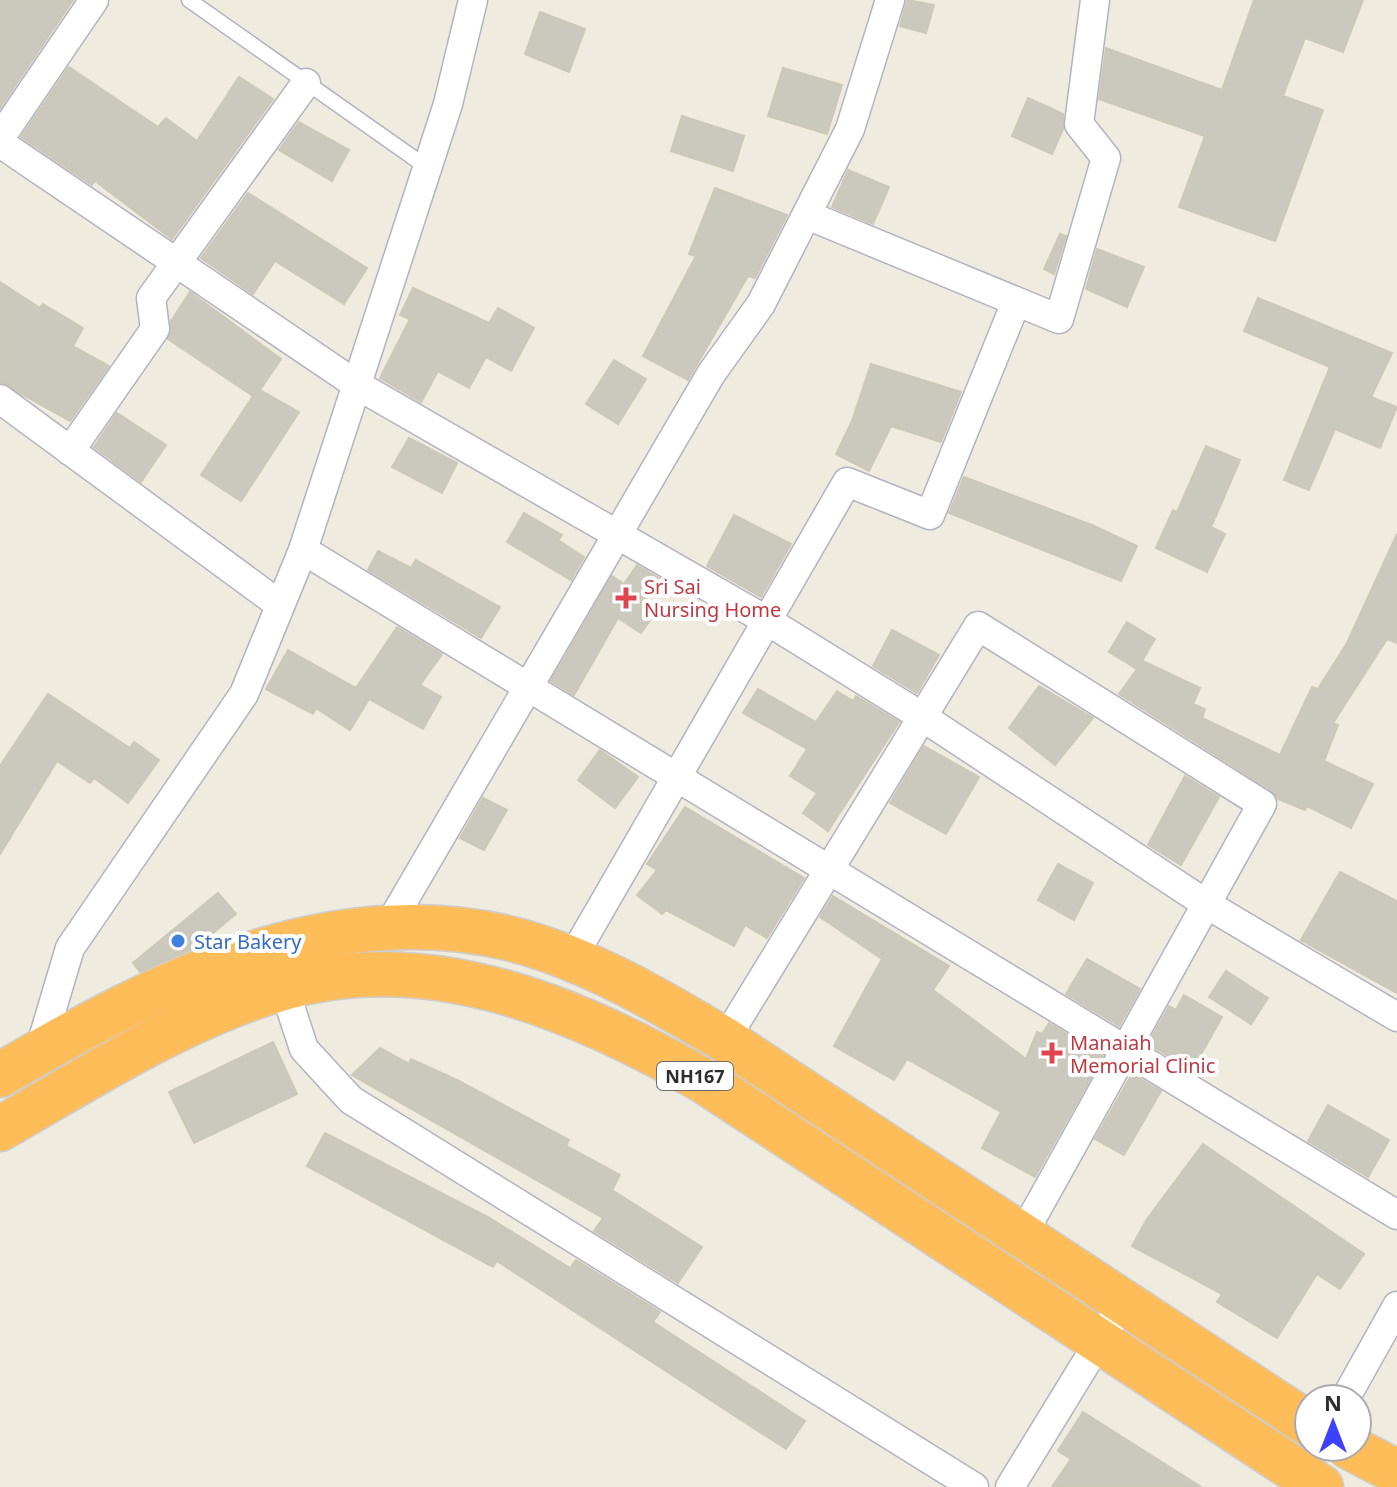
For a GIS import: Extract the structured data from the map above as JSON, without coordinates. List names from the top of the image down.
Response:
{
  "streets": {
    "highway": ["NH167"]
  },
  "places": {
    "health": ["Sri Sai Nursing Home", "Manaiah Memorial Clinic"],
    "other": ["Star Bakery"]
  },
  "north": "top"
}
